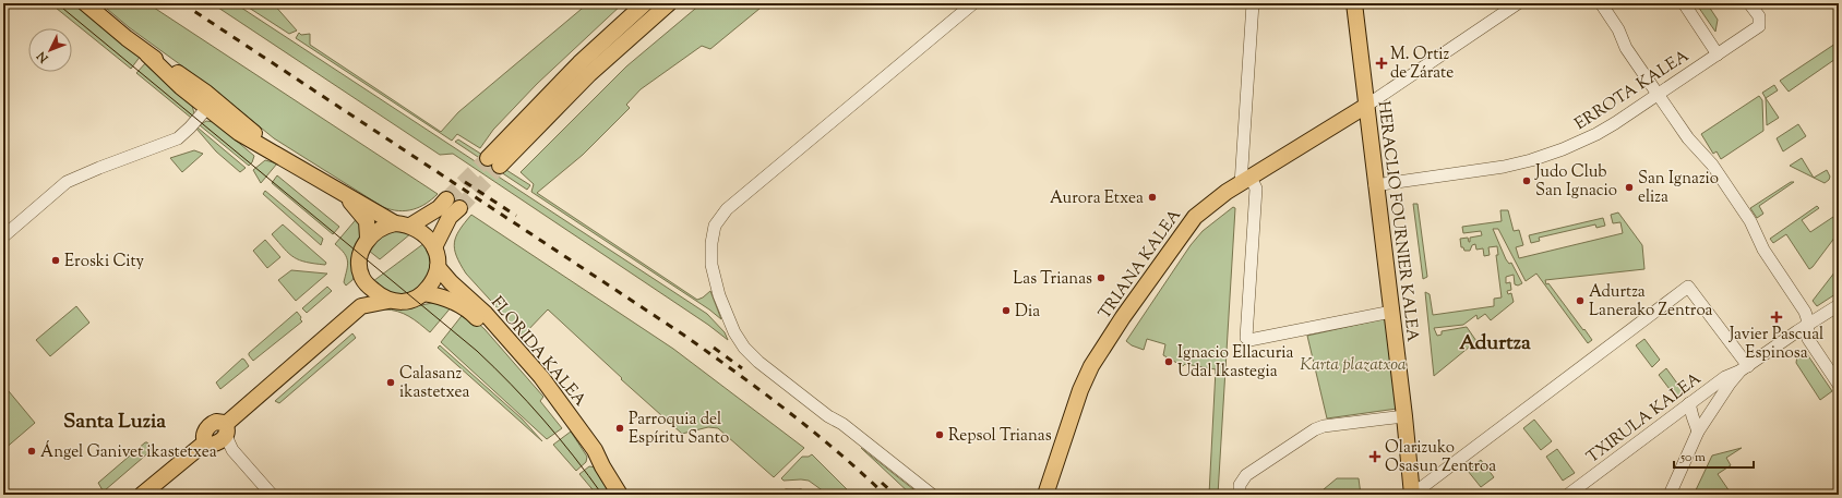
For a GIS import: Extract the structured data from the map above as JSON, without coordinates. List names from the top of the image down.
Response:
{
  "streets": {
    "main road": ["HERACLIO FOURNIER KALEA", "TRIANA KALEA", "FLORIDA KALEA"],
    "street": ["ERROTA KALEA", "TXIRULA KALEA"]
  },
  "crossings": [
    ["ERROTA KALEA", "HERACLIO FOURNIER KALEA"],
    ["HERACLIO FOURNIER KALEA", "TRIANA KALEA"]
  ],
  "districts": ["Adurtza", "Santa Luzia"],
  "parks": ["Karta plazatxoa"],
  "places": {
    "health": ["M. Ortiz de Zárate", "Javier Pascual Espinosa", "Olarizuko Osasun Zentroa"],
    "other": [
      "Judo Club San Ignacio",
      "San Ignazio eliza",
      "Aurora Etxea",
      "Eroski City",
      "Las Trianas",
      "Adurtza Lanerako Zentroa",
      "Dia",
      "Ignacio Ellacuria Udal Ikastegia",
      "Calasanz ikastetxea",
      "Parroquia del Espíritu Santo",
      "Repsol Trianas",
      "Ángel Ganivet ikastetxea"
    ]
  },
  "scale_bar": "50 m",
  "north": "bottom left"
}
